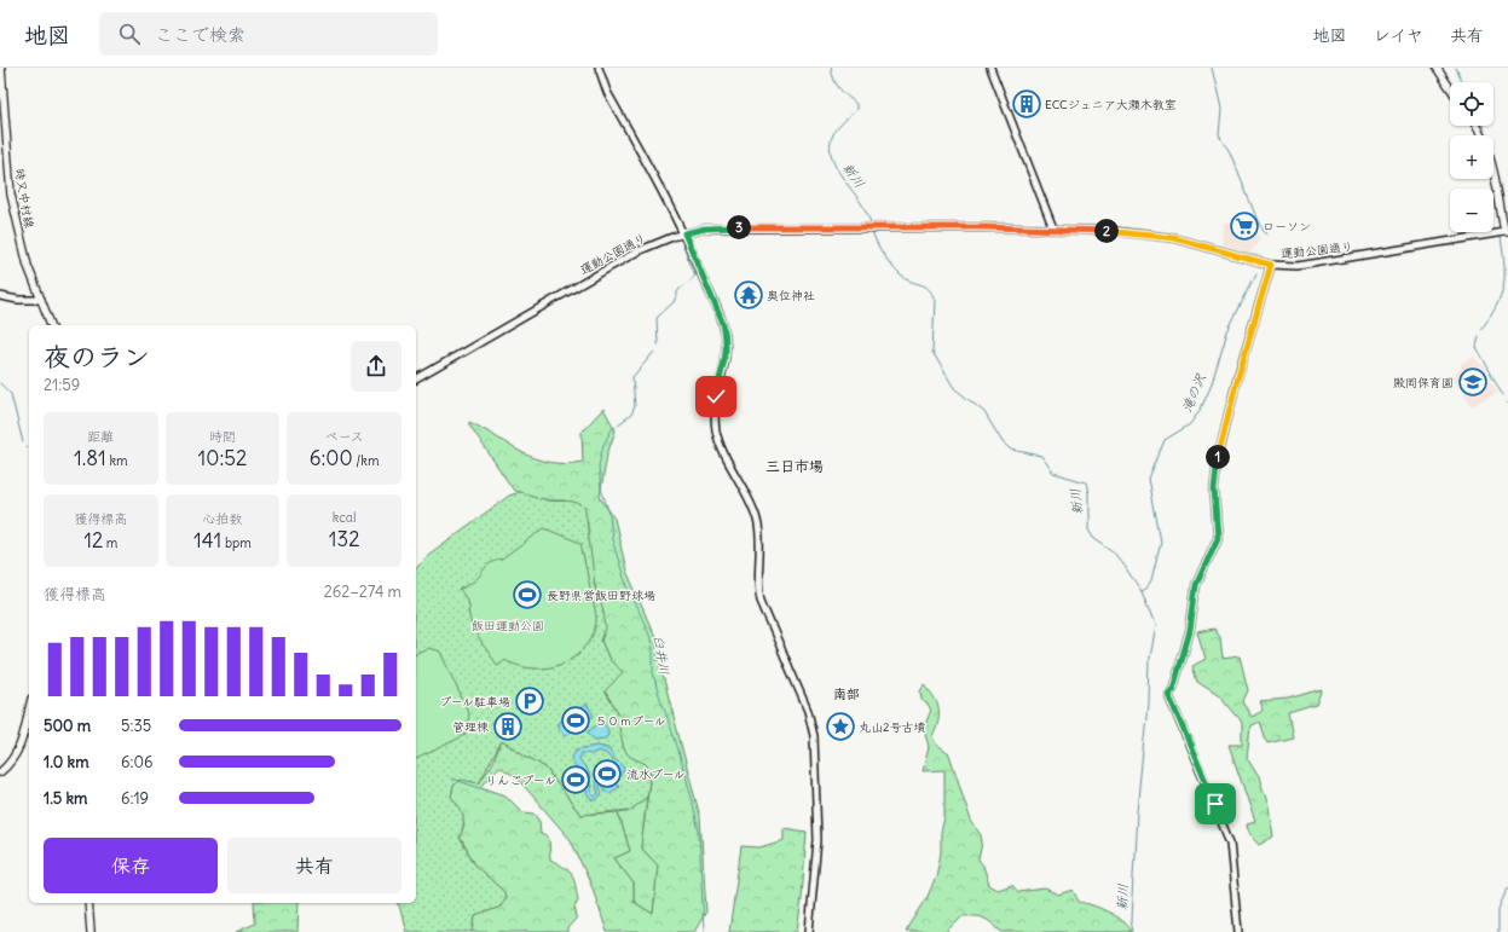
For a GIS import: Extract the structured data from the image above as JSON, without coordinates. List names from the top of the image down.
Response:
{
  "streets": {
    "main road": ["時又中村線"],
    "street": ["運動公園通り"]
  },
  "districts": ["三日市場", "南部"],
  "water": ["新川", "滝の沢", "臼井川"],
  "parks": ["飯田運動公園"],
  "places": {
    "building": ["ECCジュニア大瀬木教室", "管理棟"],
    "supermarket": ["ローソン"],
    "temple": ["奥位神社"],
    "school or university": ["殿岡保育園"],
    "sports": [
      "長野県営飯田野球場",
      "５０ｍプール",
      "流水プール",
      "りんごプール"
    ],
    "parking": ["プール駐車場"],
    "place": ["丸山2号古墳"]
  },
  "page": {
    "header": "地図",
    "search": "ここで検索",
    "nav": ["地図", "レイヤ", "共有"],
    "map_buttons": ["+", "−"],
    "pins": ["3", "2", "1"],
    "heading": ["夜のラン", "21:59"],
    "stats": [
      ["距離", "1.81 km"],
      ["時間", "10:52"],
      ["ペース", "6:00 /km"],
      ["獲得標高", "12 m"],
      ["心拍数", "141 bpm"],
      ["kcal", "132"]
    ],
    "chart": ["獲得標高", "262–274 m"],
    "list": [
      {
        "name": "500 m",
        "note": "5:35"
      },
      {
        "name": "1.0 km",
        "note": "6:06"
      },
      {
        "name": "1.5 km",
        "note": "6:19"
      }
    ],
    "buttons": ["保存", "共有"]
  }
}
